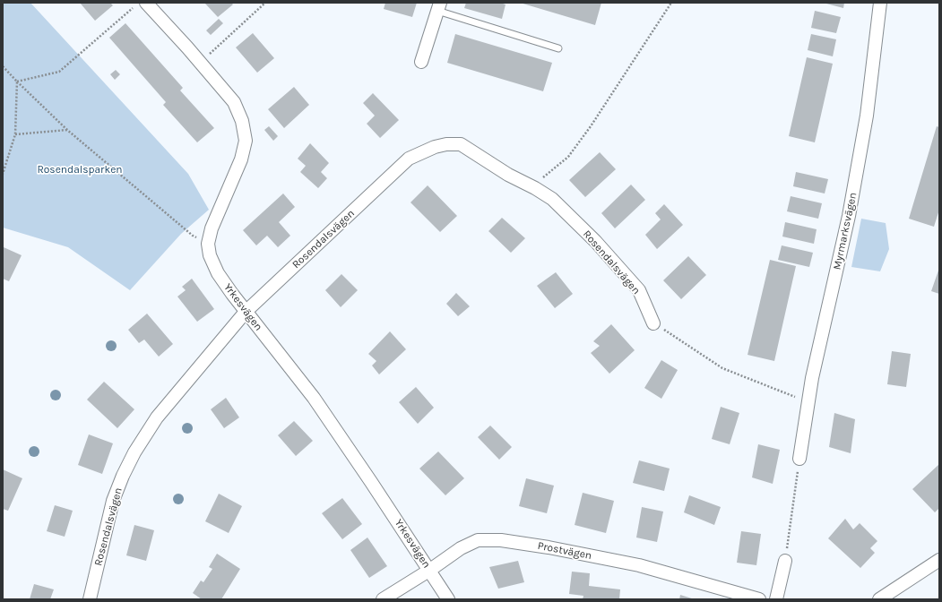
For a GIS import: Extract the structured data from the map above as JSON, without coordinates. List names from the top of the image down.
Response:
{
  "streets": {
    "street": [
      "Myrmarksvägen",
      "Rosendalsvägen",
      "Yrkesvägen",
      "Prostvägen"
    ]
  },
  "crossings": [
    ["Rosendalsvägen", "Yrkesvägen"],
    ["Yrkesvägen", "Prostvägen"]
  ],
  "parks": ["Rosendalsparken"]
}
